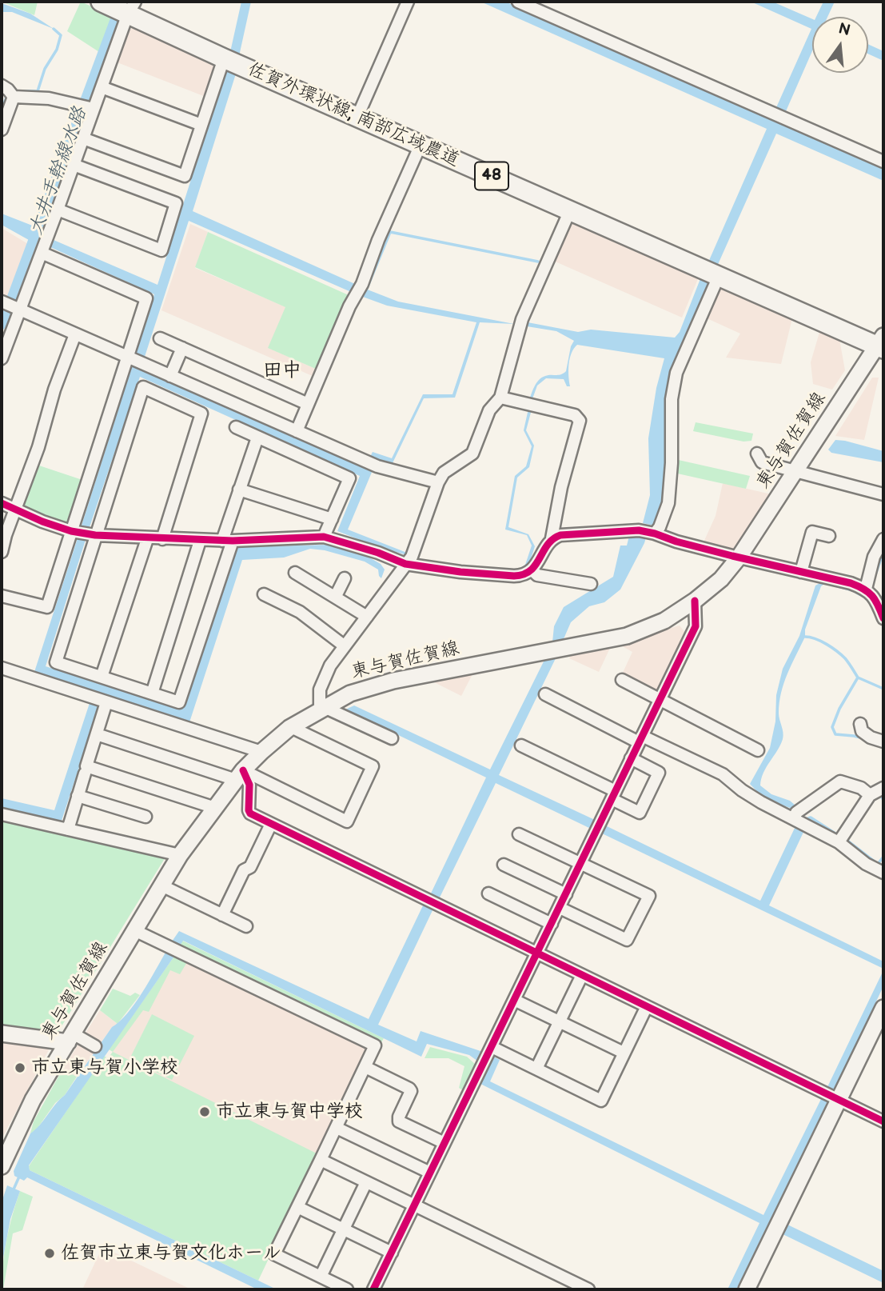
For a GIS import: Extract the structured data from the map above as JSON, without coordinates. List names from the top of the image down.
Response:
{
  "streets": {
    "main road": ["佐賀外環状線; 南部広域農道", "48", "東与賀佐賀線"]
  },
  "crossings": [
    ["佐賀外環状線; 南部広域農道", "東与賀佐賀線"]
  ],
  "districts": ["田中"],
  "water": ["大井手幹線水路"],
  "places": ["市立東与賀小学校", "市立東与賀中学校", "佐賀市立東与賀文化ホール"],
  "north": "top"
}
